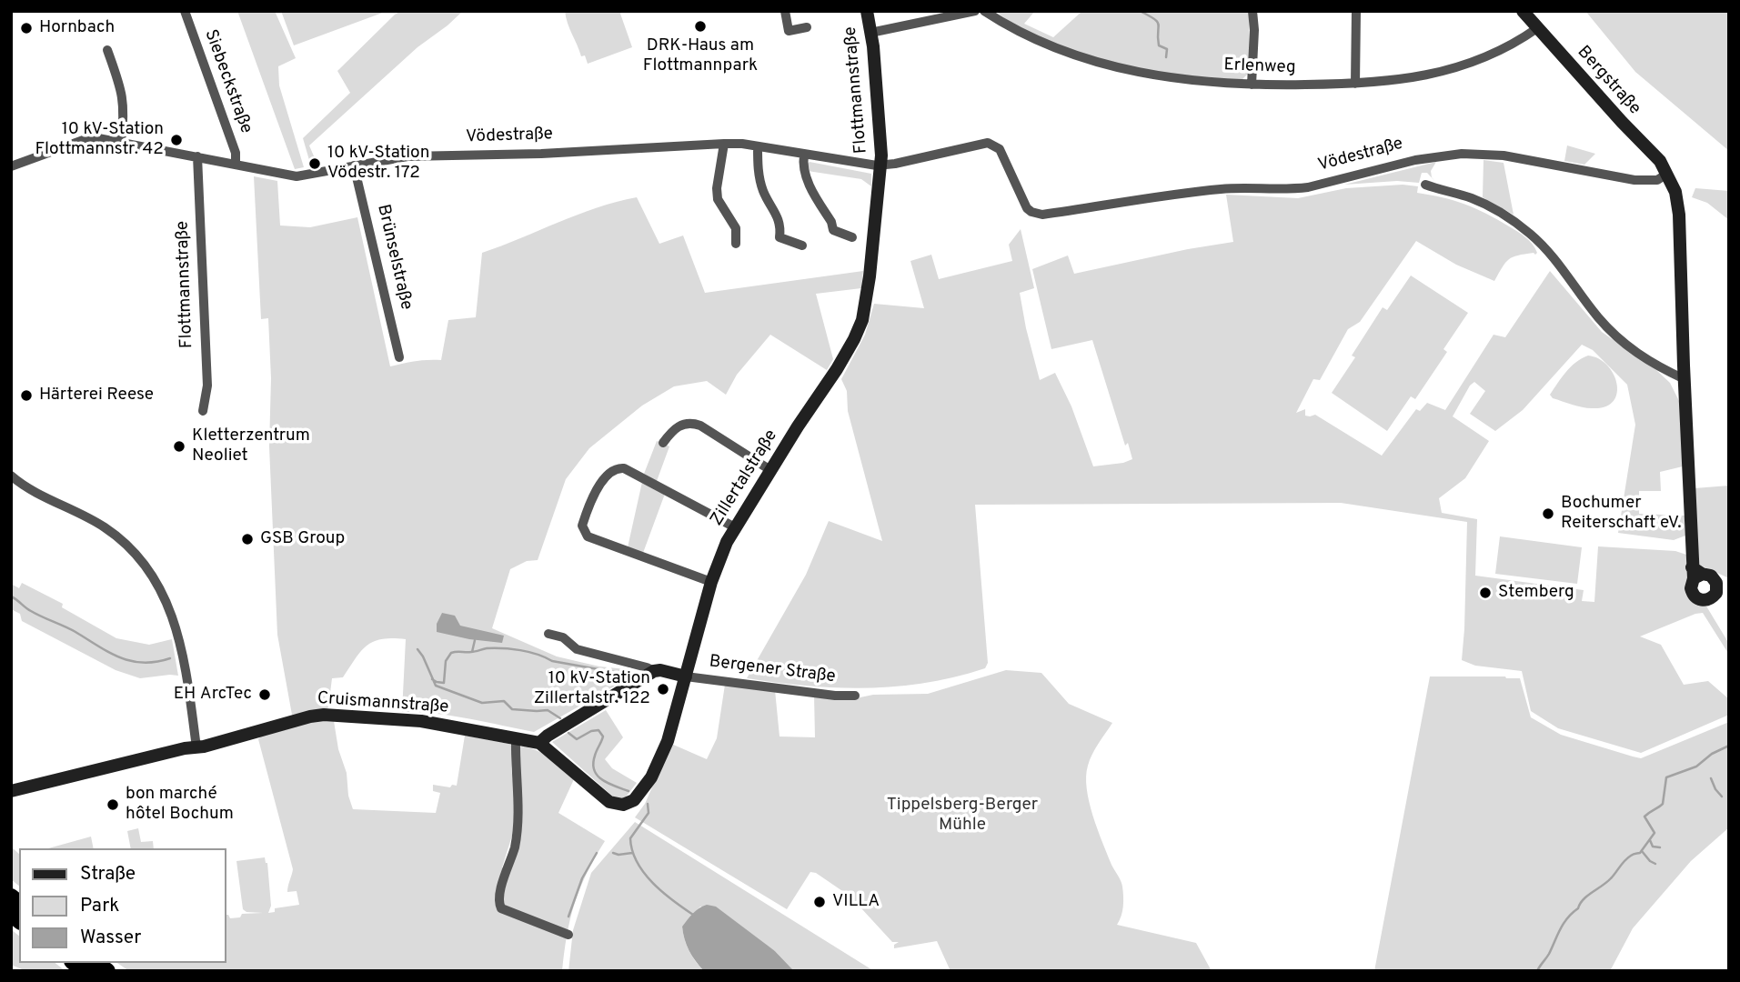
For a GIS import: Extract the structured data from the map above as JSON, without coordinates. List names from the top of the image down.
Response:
{
  "streets": {
    "street": [
      "Erlenweg",
      "Bergstraße",
      "Siebeckstraße",
      "Flottmannstraße",
      "Vödestraße",
      "Brünselstraße",
      "Zillertalstraße",
      "Bergener Straße",
      "Cruismannstraße"
    ]
  },
  "crossings": [
    ["Erlenweg", "Bergstraße"],
    ["Bergstraße", "Vödestraße"],
    ["Siebeckstraße", "Vödestraße"],
    ["Flottmannstraße", "Vödestraße"],
    ["Flottmannstraße", "Zillertalstraße"],
    ["Vödestraße", "Brünselstraße"],
    ["Vödestraße", "Zillertalstraße"],
    ["Zillertalstraße", "Bergener Straße"],
    ["Zillertalstraße", "Cruismannstraße"]
  ],
  "parks": ["Tippelsberg-Berger Mühle"],
  "places": [
    "DRK-Haus am Flottmannpark",
    "Hornbach",
    "10 kV-Station Flottmannstr. 42",
    "10 kV-Station Vödestr. 172",
    "Härterei Reese",
    "Kletterzentrum Neoliet",
    "Bochumer Reiterschaft eV.",
    "GSB Group",
    "Stemberg",
    "10 kV-Station Zillertalstr. 122",
    "EH ArcTec",
    "bon marché hôtel Bochum",
    "VILLA"
  ],
  "legend": ["Straße", "Park", "Wasser"]
}
